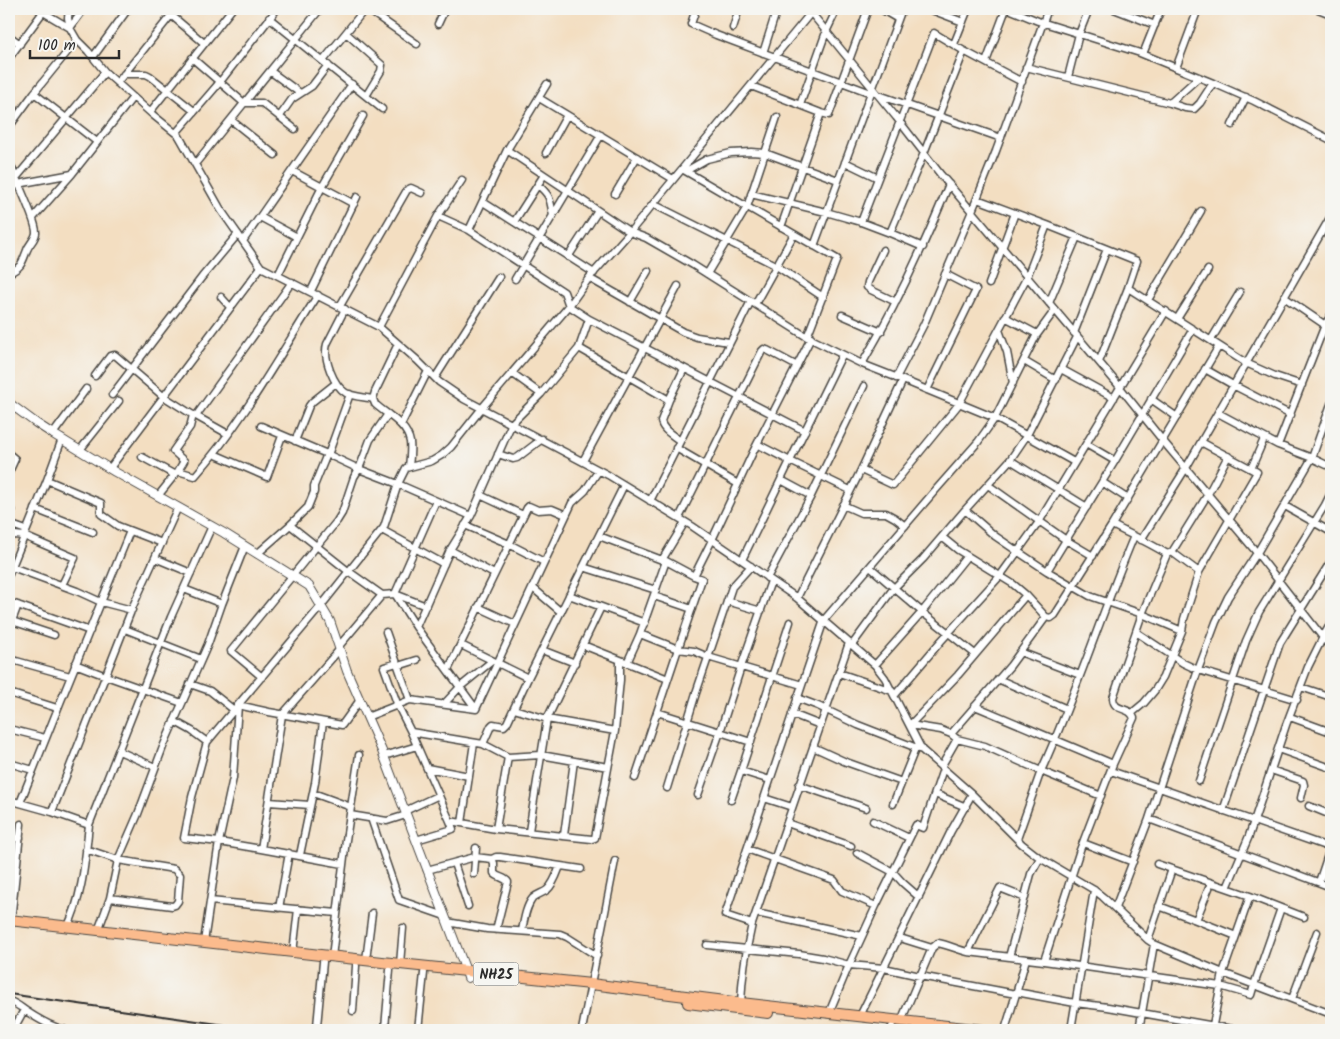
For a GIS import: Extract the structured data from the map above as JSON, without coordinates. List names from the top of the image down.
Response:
{
  "streets": {
    "main road": ["NH25"]
  },
  "scale_bar": "100 m"
}
